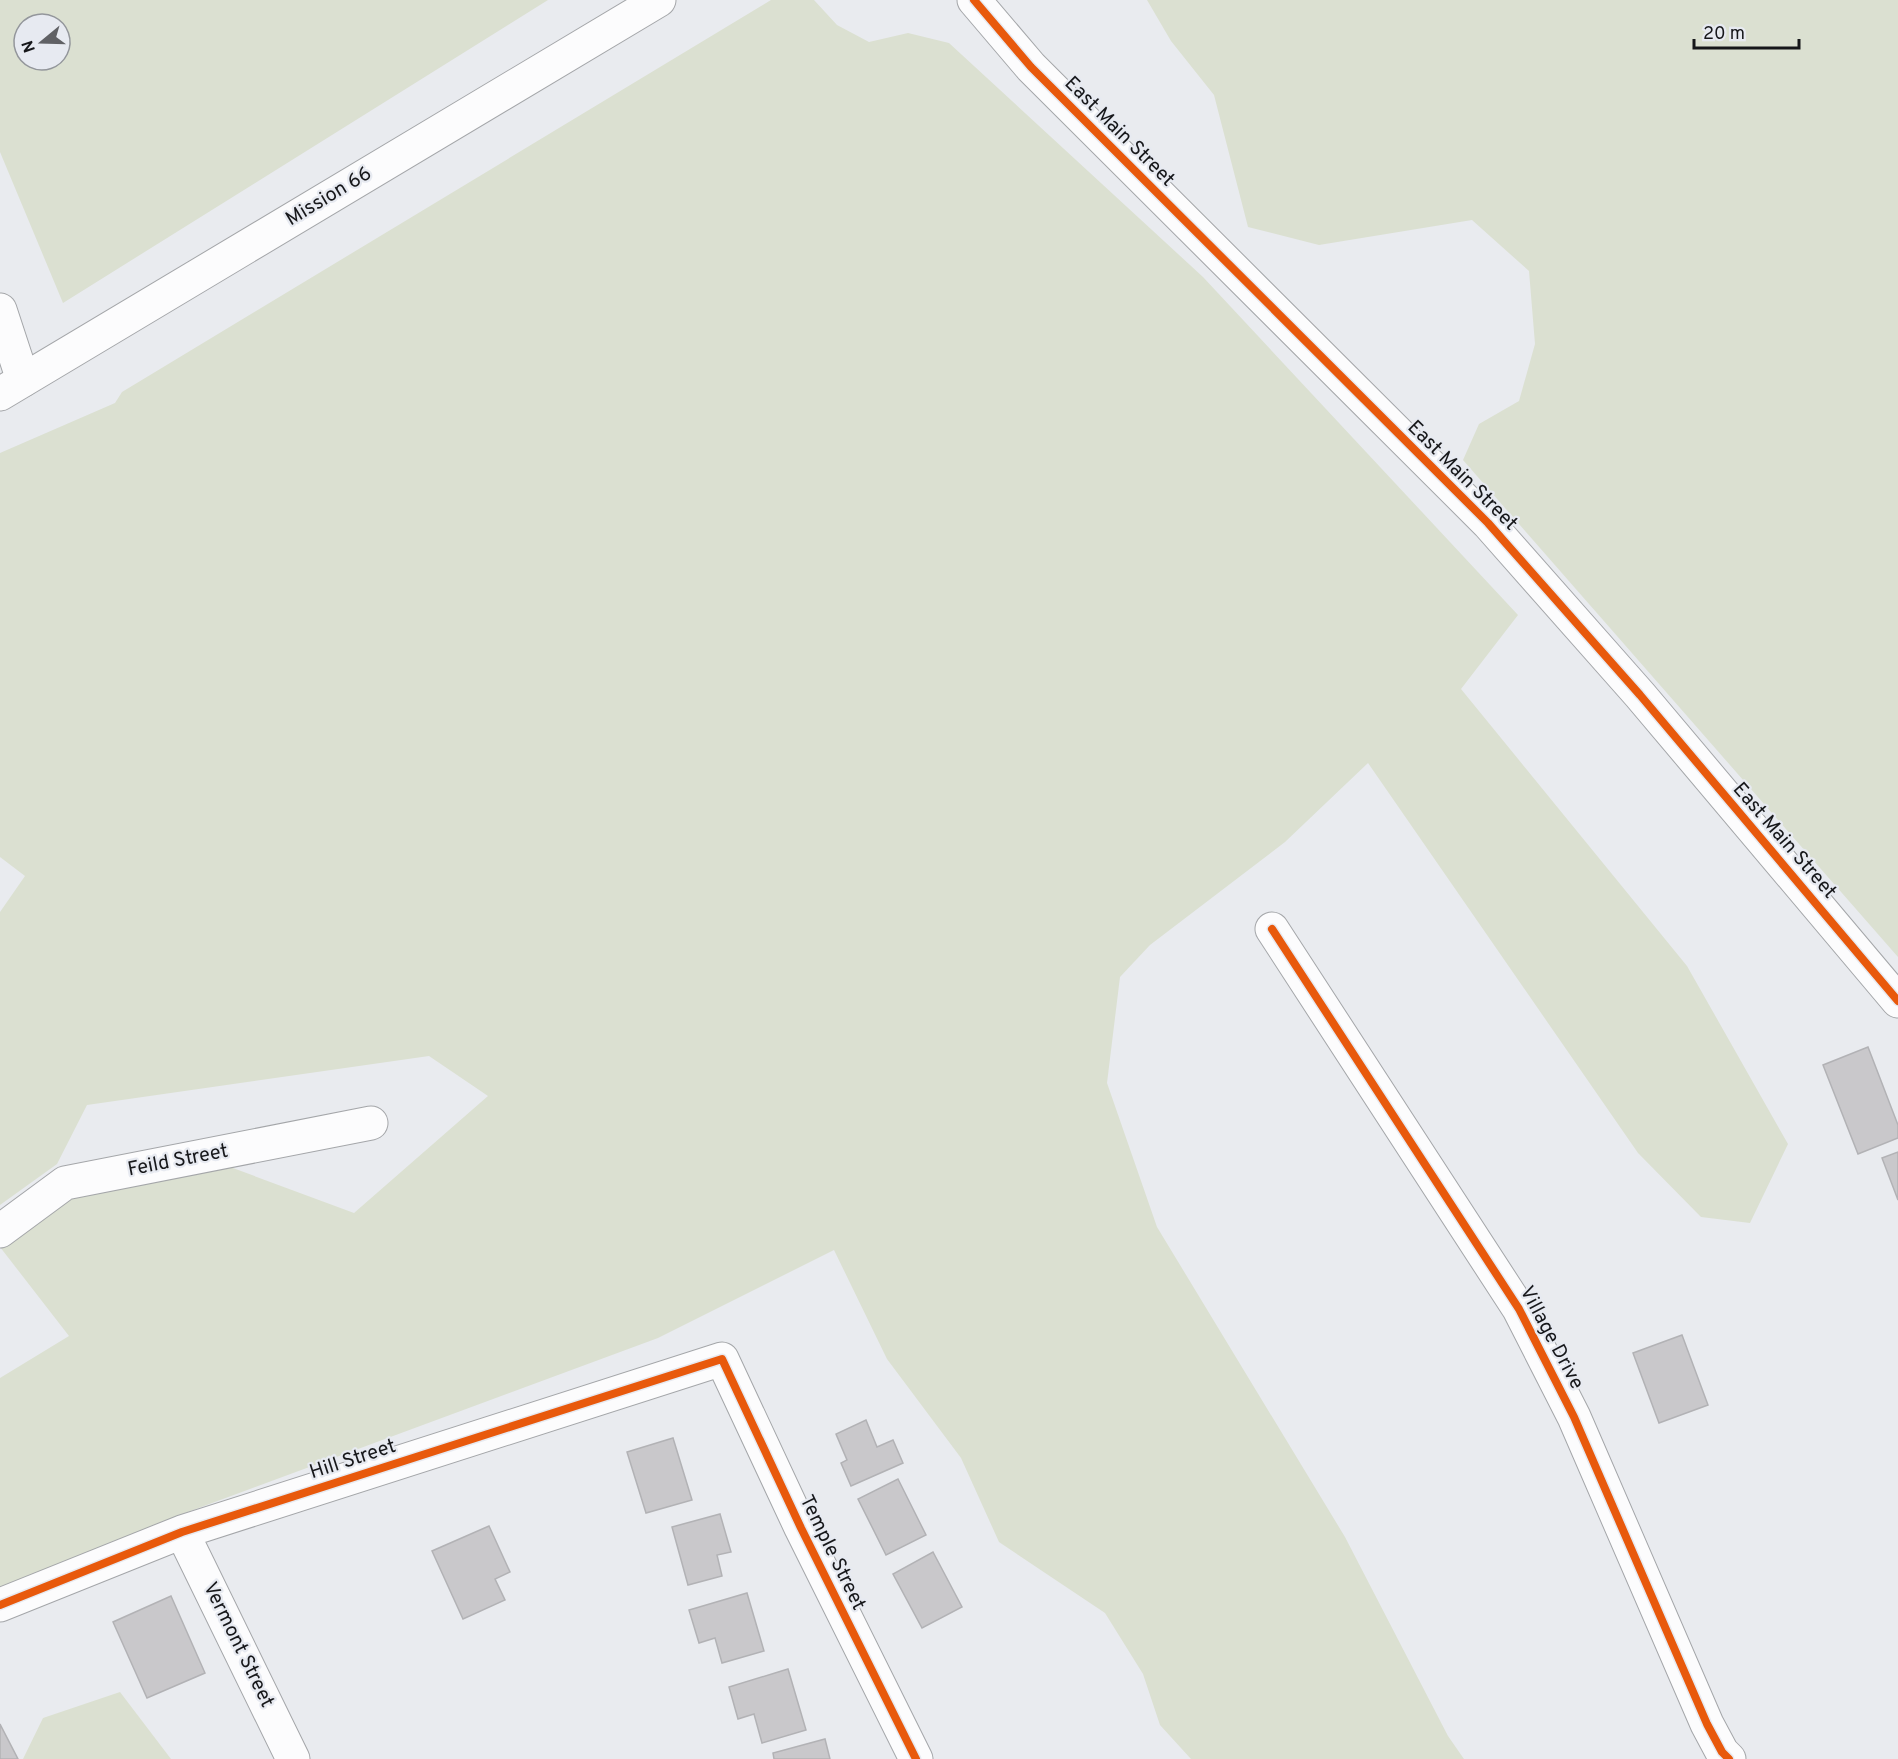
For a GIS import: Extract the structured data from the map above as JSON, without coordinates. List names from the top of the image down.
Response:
{
  "streets": {
    "street": [
      "East Main Street",
      "Mission 66",
      "Feild Street",
      "Village Drive",
      "Hill Street",
      "Temple Street",
      "Vermont Street"
    ]
  },
  "crossings": [
    ["Hill Street", "Temple Street"],
    ["Hill Street", "Vermont Street"]
  ],
  "scale_bar": "20 m",
  "north": "left"
}
